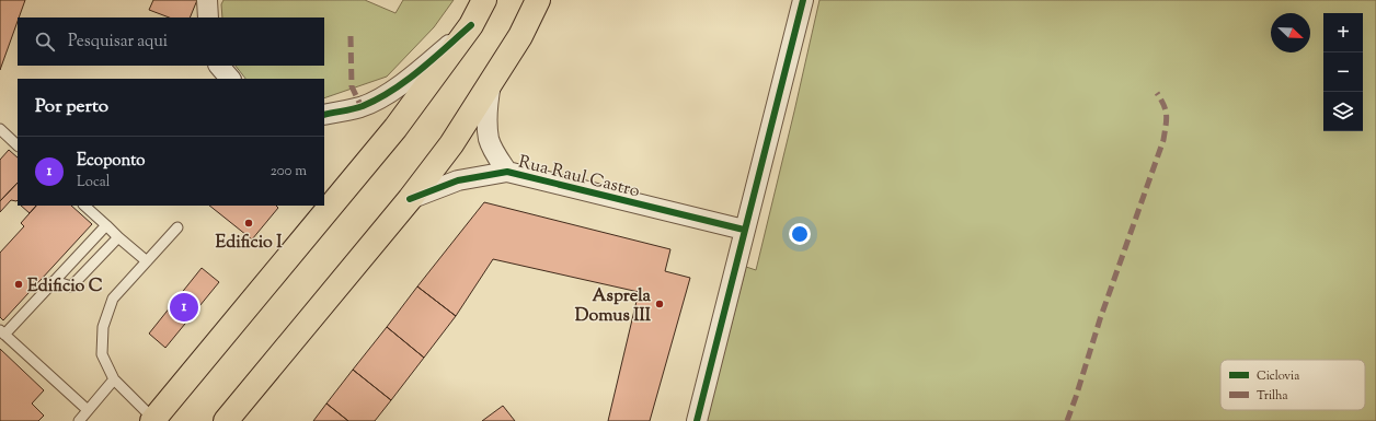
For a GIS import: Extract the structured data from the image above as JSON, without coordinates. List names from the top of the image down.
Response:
{
  "streets": {
    "street": ["Rua Raul Castro"]
  },
  "places": ["Edificio I", "Edificio C", "Asprela Domus III"],
  "legend": ["Ciclovia", "Trilha"],
  "north": "bottom right",
  "page": {
    "map_buttons": ["+", "−"],
    "search": "Pesquisar aqui",
    "heading": "Por perto",
    "list": [
      {
        "mark": "1",
        "name": "Ecoponto",
        "note": "Local",
        "value": "200 m"
      }
    ],
    "pins": "1"
  }
}
